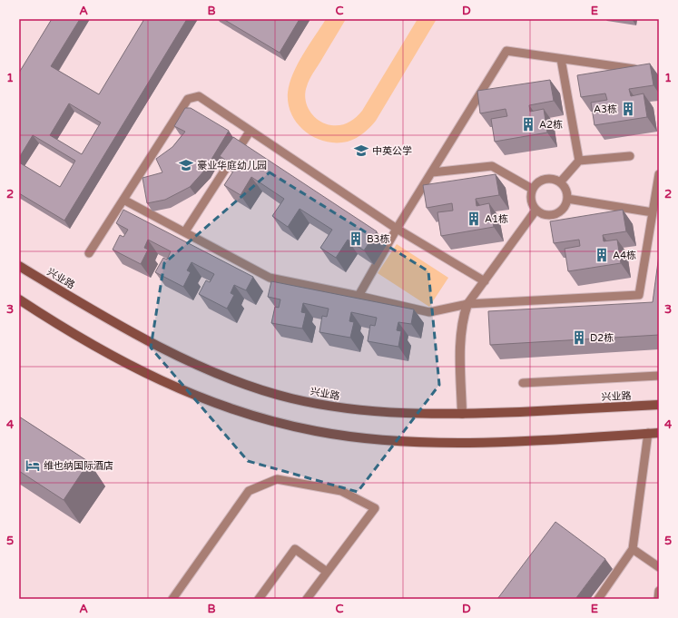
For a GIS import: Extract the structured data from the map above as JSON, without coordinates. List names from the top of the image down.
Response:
{
  "streets": {
    "main road": ["兴业路"]
  },
  "places": {
    "building": [
      "A3栋",
      "A2栋",
      "A1栋",
      "B3栋",
      "A4栋",
      "D2栋"
    ],
    "school or university": ["中英公学", "豪业华庭幼儿园"],
    "hotel": ["维也纳国际酒店"]
  },
  "grid": {
    "columns": [
      "A",
      "B",
      "C",
      "D",
      "E"
    ],
    "rows": [
      "1",
      "2",
      "3",
      "4",
      "5"
    ]
  }
}
